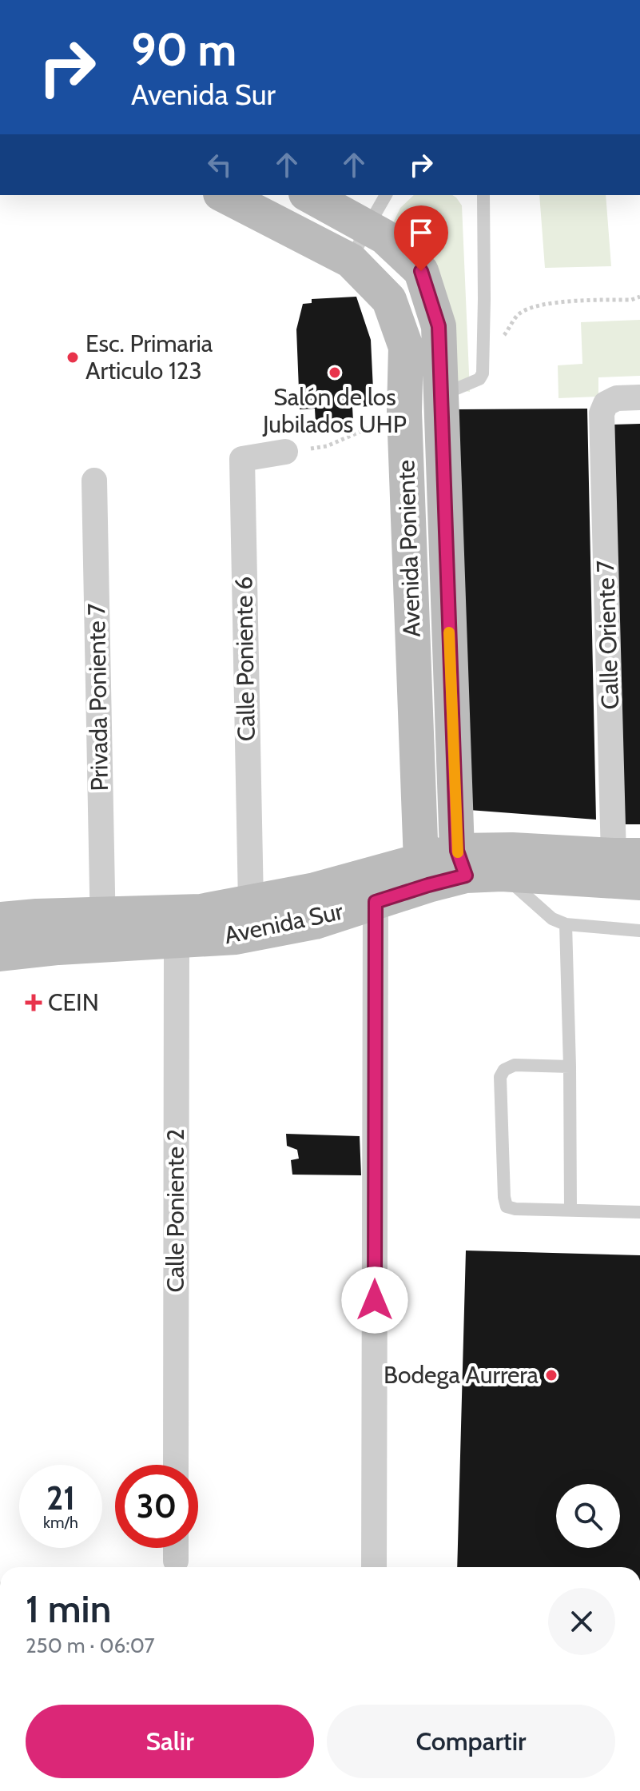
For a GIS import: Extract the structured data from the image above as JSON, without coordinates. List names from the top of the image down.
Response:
{
  "streets": {
    "street": [
      "Avenida Poniente",
      "Calle Oriente 7",
      "Calle Poniente 6",
      "Privada Poniente 7",
      "Avenida Sur",
      "Calle Poniente 2"
    ]
  },
  "crossings": [
    ["Avenida Poniente", "Avenida Sur"],
    ["Calle Oriente 7", "Avenida Sur"],
    ["Calle Poniente 6", "Avenida Sur"],
    ["Privada Poniente 7", "Avenida Sur"],
    ["Avenida Sur", "Calle Poniente 2"]
  ],
  "places": {
    "other": ["Esc. Primaria Articulo 123", "Salón de los Jubilados UHP", "Bodega Aurrera"],
    "health": ["CEIN"]
  },
  "page": {
    "turn": ["90 m", "Avenida Sur"],
    "speed": "21 km/h",
    "limit": "30",
    "heading": ["1 min", "250 m · 06:07"],
    "buttons": ["Salir", "Compartir"]
  }
}
